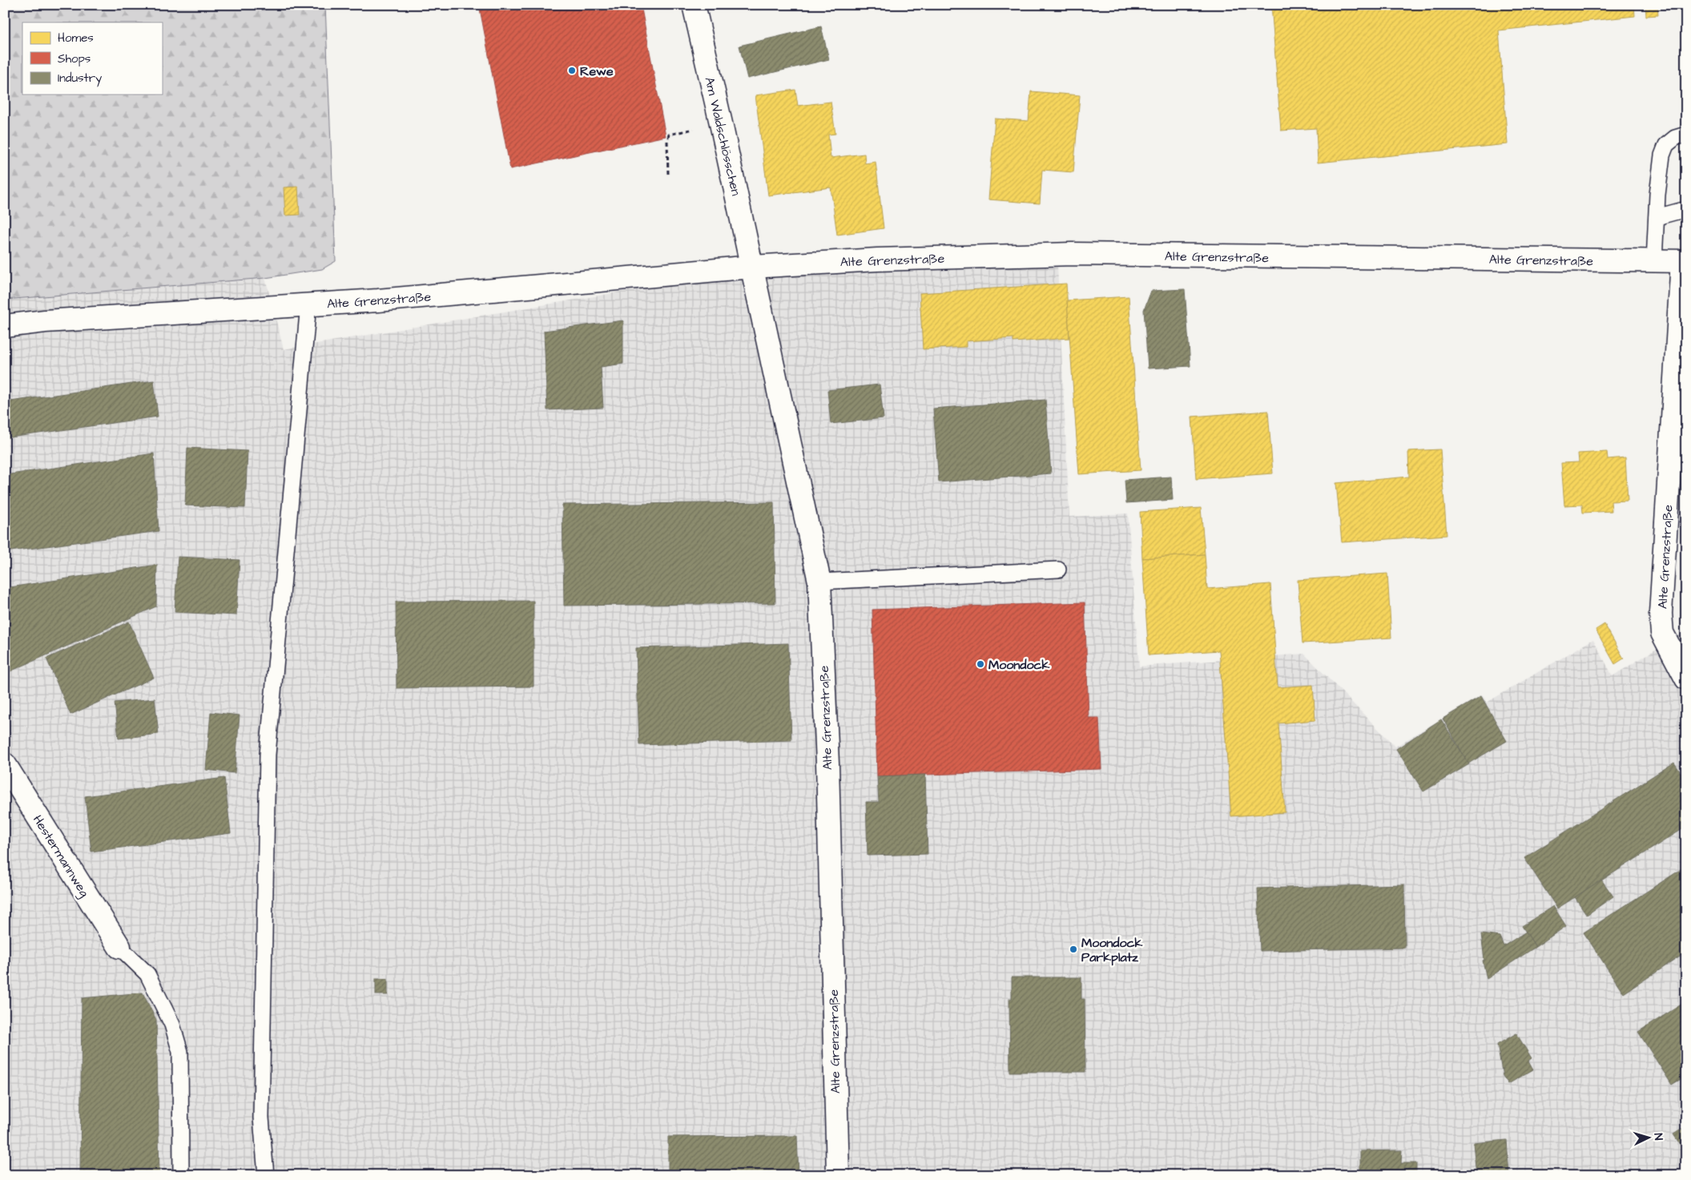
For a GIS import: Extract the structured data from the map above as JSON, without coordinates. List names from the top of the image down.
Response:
{
  "streets": {
    "street": ["Am Waldschlösschen", "Alte Grenzstraße", "Hestermannweg"]
  },
  "crossings": [
    ["Am Waldschlösschen", "Alte Grenzstraße"]
  ],
  "places": ["Rewe", "Moondock", "Moondock Parkplatz"],
  "legend": ["Homes", "Shops", "Industry"],
  "north": "right"
}
